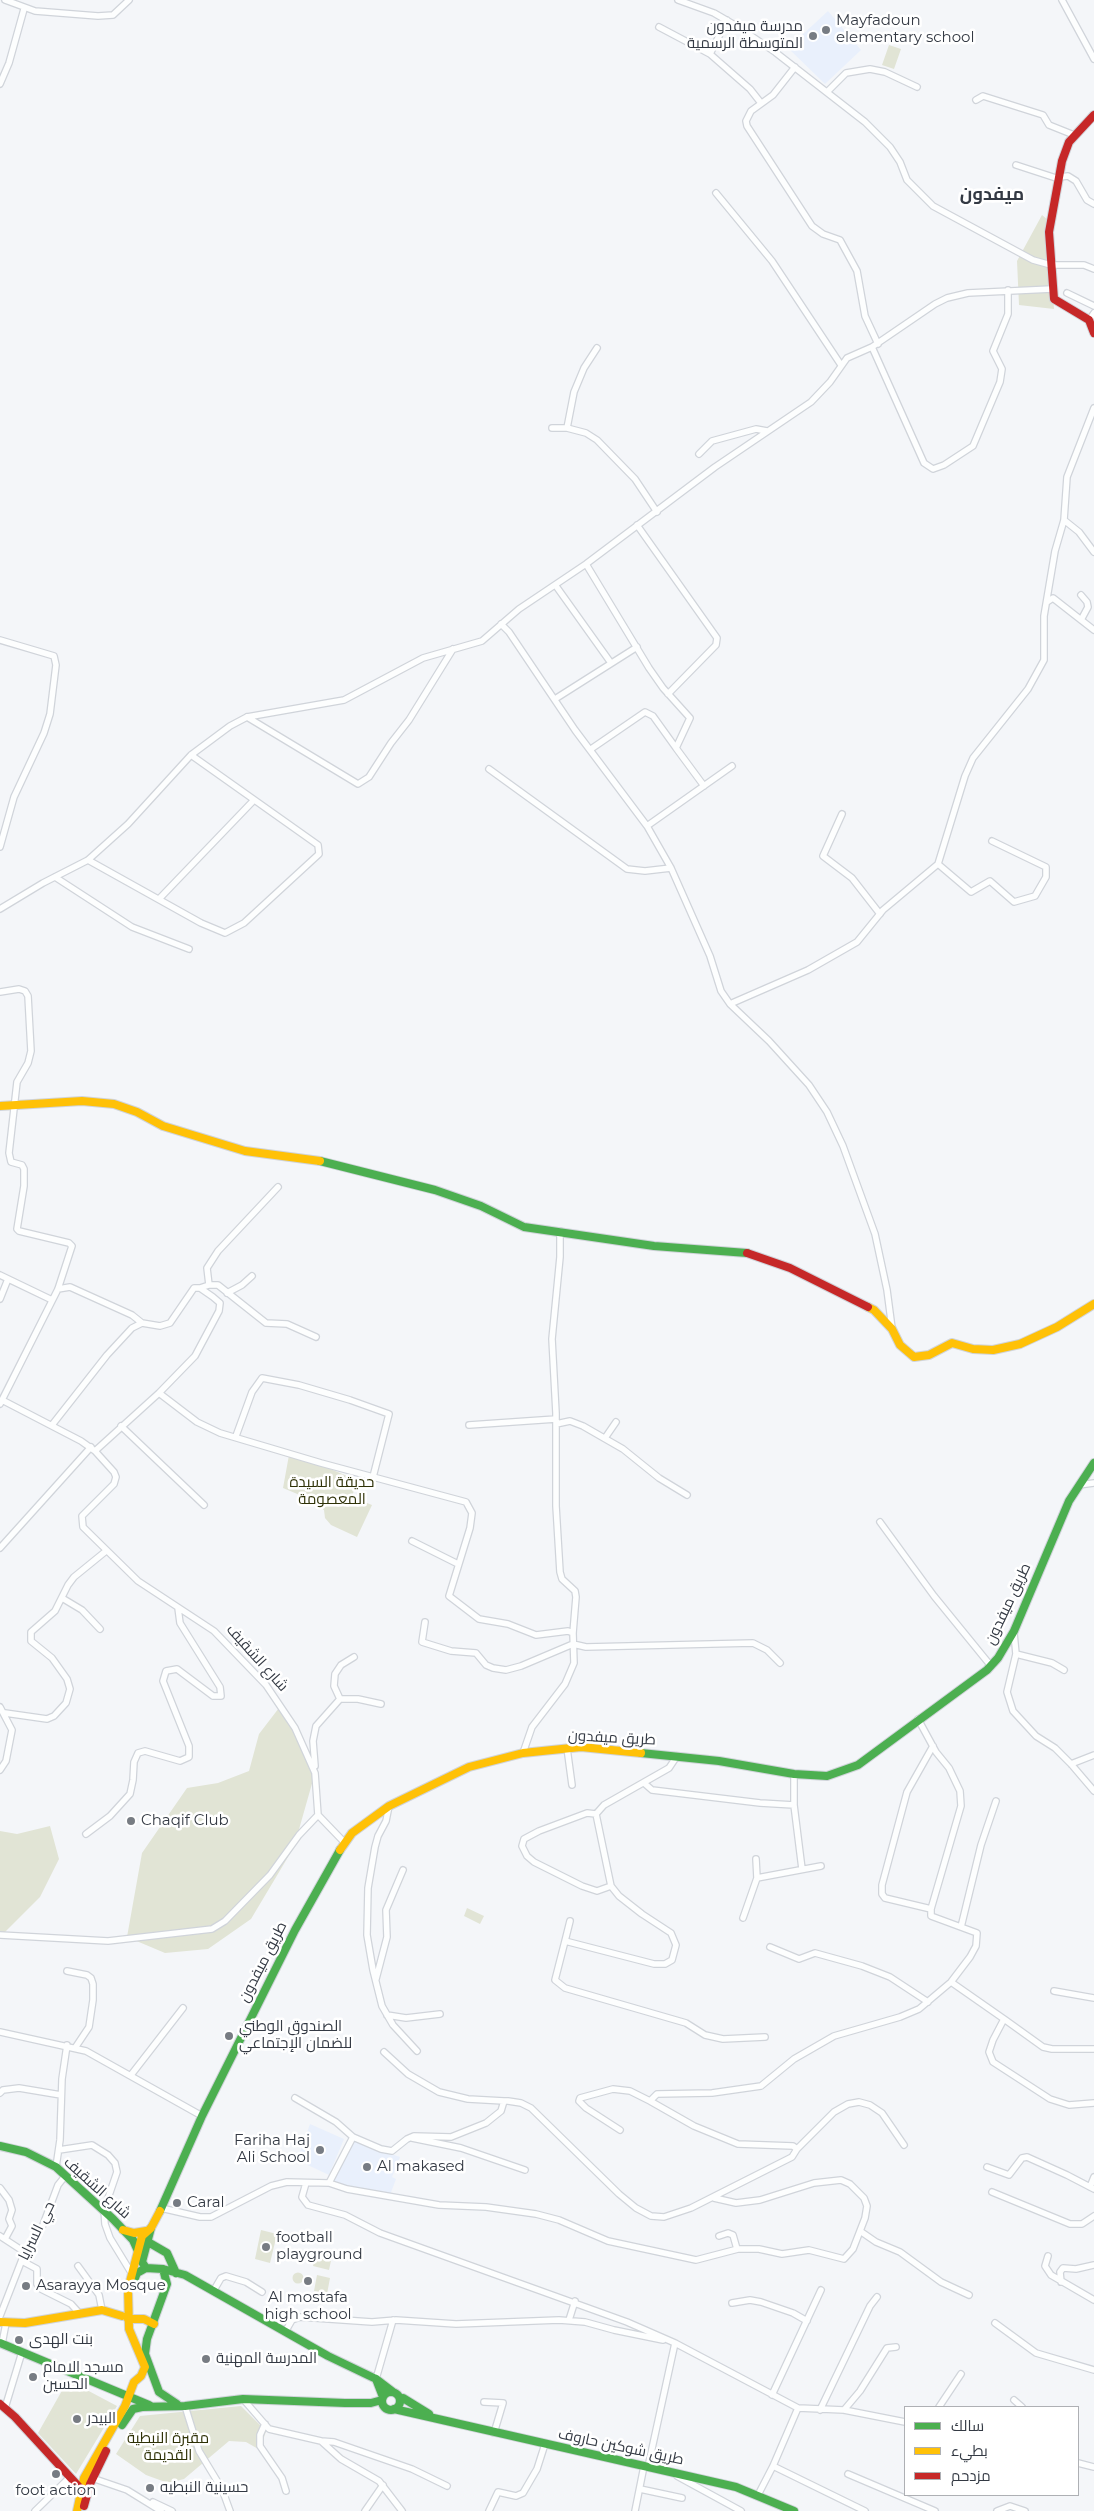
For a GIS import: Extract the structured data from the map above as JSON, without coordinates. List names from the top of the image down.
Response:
{
  "streets": {
    "main road": ["طريق ميفدون", "شارع الشقيف", "طريق شوكين حاروف"],
    "street": ["حي السرايا"]
  },
  "crossings": [
    ["طريق ميفدون", "شارع الشقيف"],
    ["شارع الشقيف", "حي السرايا"]
  ],
  "districts": ["ميفدون"],
  "parks": ["حديقة السيدة المعصومة", "مقبرة النبطية القديمة"],
  "places": [
    "Mayfadoun elementary school",
    "مدرسة ميفدون المتوسطة الرسمية",
    "Chaqif Club",
    "الصندوق الوطني للضمان الإجتماعي",
    "Fariha Haj Ali School",
    "Al makased",
    "Caral",
    "football playground",
    "Al mostafa high school",
    "Asarayya Mosque",
    "بنت الهدى",
    "المدرسة المهنية",
    "مسجد الامام الحسين",
    "البيدر",
    "foot action",
    "حسينية النبطيه"
  ],
  "legend": ["سالك", "بطيء", "مزدحم"]
}
